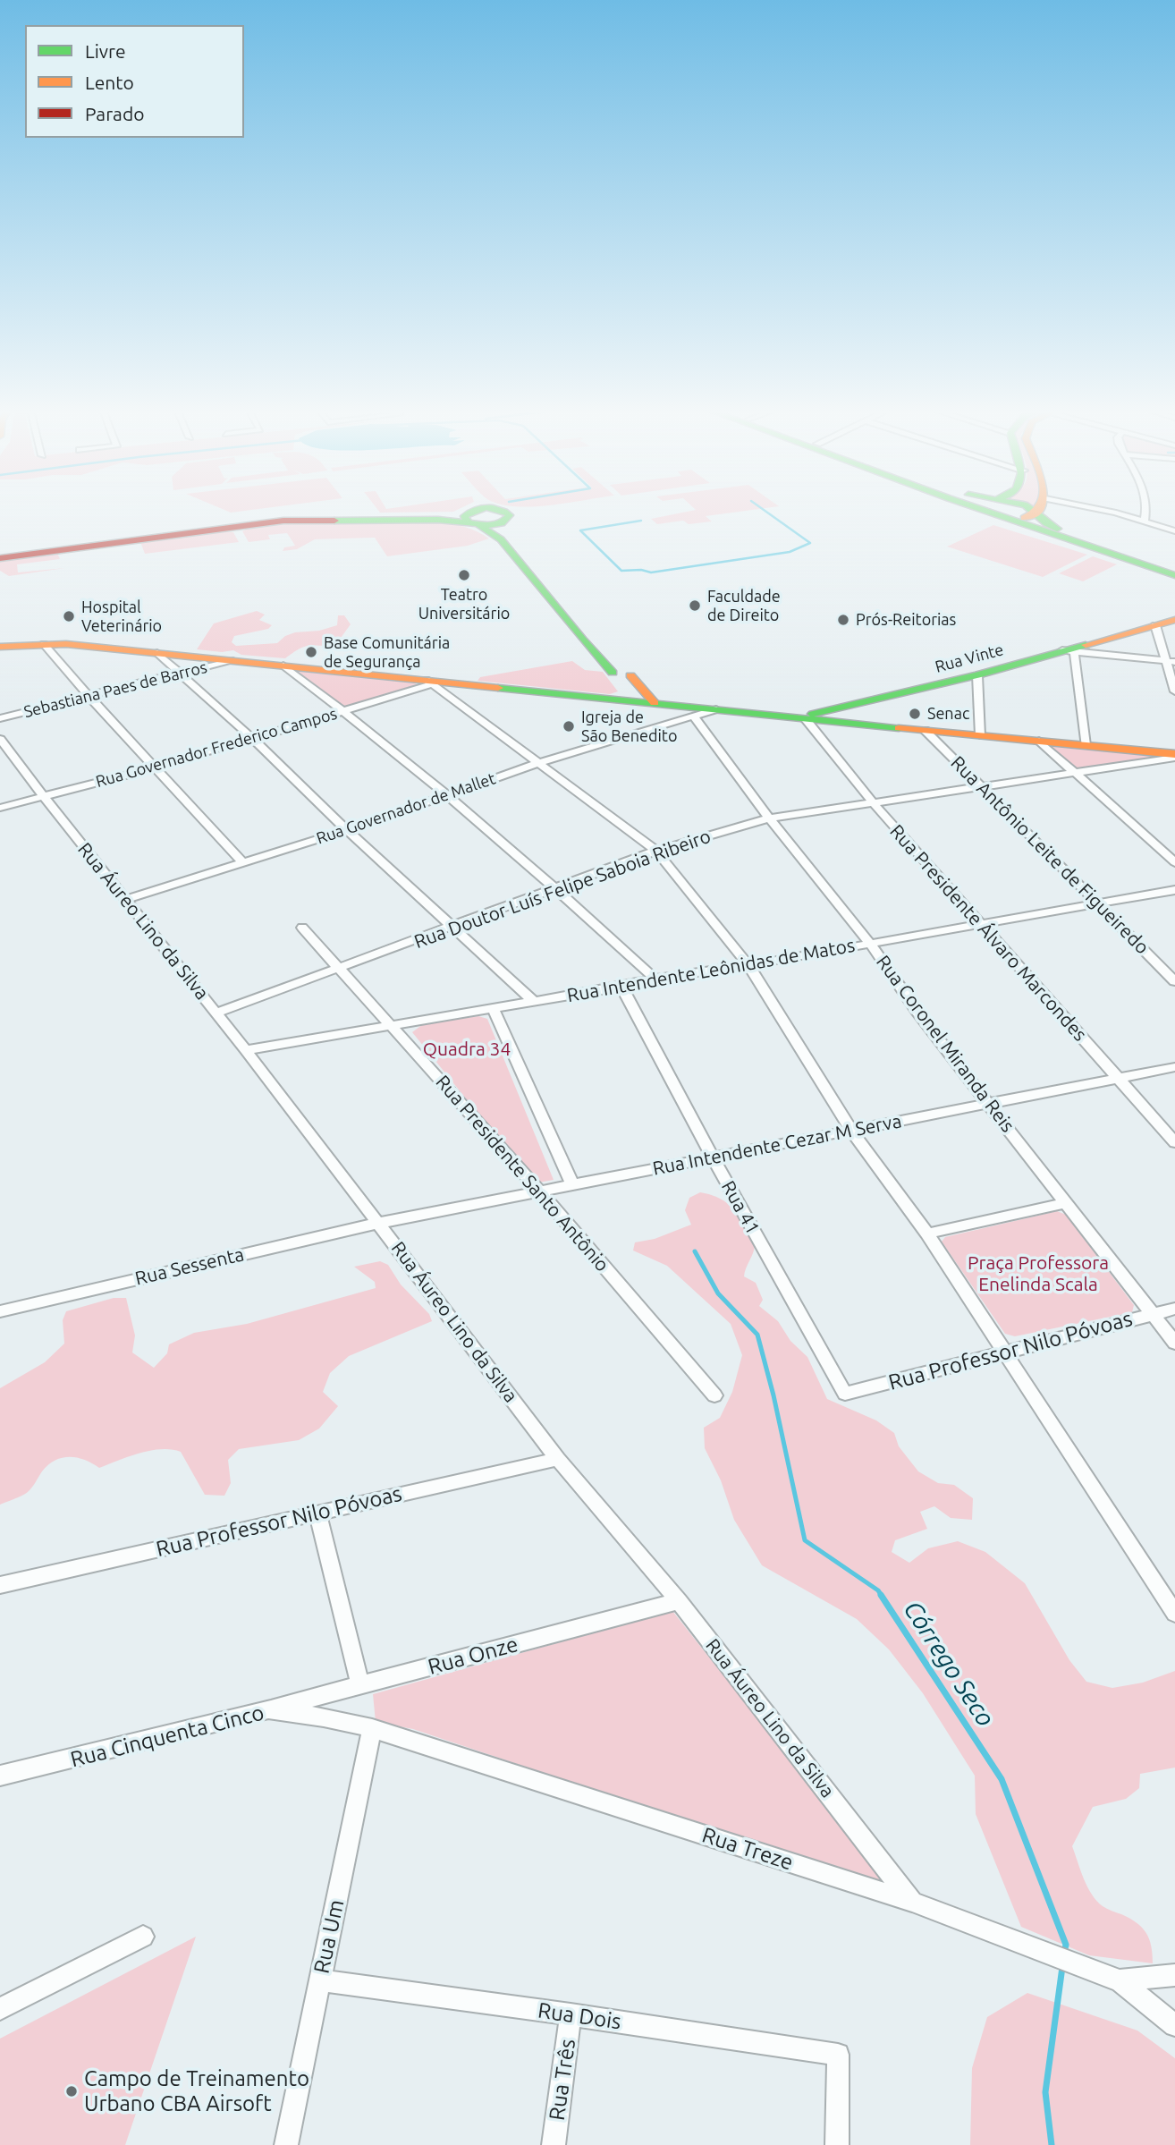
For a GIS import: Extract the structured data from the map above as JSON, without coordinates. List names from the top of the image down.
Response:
{
  "streets": {
    "street": [
      "Rua Vinte",
      "Sebastiana Paes de Barros",
      "Rua Governador Frederico Campos",
      "Rua Governador de Mallet",
      "Rua Antônio Leite de Figueiredo",
      "Rua Doutor Luís Felipe Saboia Ribeiro",
      "Rua Áureo Lino da Silva",
      "Rua Presidente Álvaro Marcondes",
      "Rua Intendente Leônidas de Matos",
      "Rua Coronel Miranda Reis",
      "Rua Intendente Cezar M Serva",
      "Rua Presidente Santo Antônio",
      "Rua 41",
      "Rua Sessenta",
      "Rua Professor Nilo Póvoas",
      "Rua Onze",
      "Rua Cinquenta Cinco",
      "Rua Treze",
      "Rua Um",
      "Rua Dois",
      "Rua Três"
    ]
  },
  "crossings": [
    ["Rua Governador Frederico Campos", "Rua Áureo Lino da Silva"],
    ["Rua Governador de Mallet", "Rua Áureo Lino da Silva"],
    ["Rua Governador de Mallet", "Rua Coronel Miranda Reis"],
    ["Rua Antônio Leite de Figueiredo", "Rua Doutor Luís Felipe Saboia Ribeiro"],
    ["Rua Antônio Leite de Figueiredo", "Rua Intendente Leônidas de Matos"],
    ["Rua Doutor Luís Felipe Saboia Ribeiro", "Rua Áureo Lino da Silva"],
    ["Rua Doutor Luís Felipe Saboia Ribeiro", "Rua Presidente Álvaro Marcondes"],
    ["Rua Doutor Luís Felipe Saboia Ribeiro", "Rua Coronel Miranda Reis"],
    ["Rua Doutor Luís Felipe Saboia Ribeiro", "Rua Presidente Santo Antônio"],
    ["Rua Áureo Lino da Silva", "Rua Intendente Leônidas de Matos"],
    ["Rua Áureo Lino da Silva", "Rua Intendente Cezar M Serva"],
    ["Rua Áureo Lino da Silva", "Rua Sessenta"],
    ["Rua Áureo Lino da Silva", "Rua Professor Nilo Póvoas"],
    ["Rua Áureo Lino da Silva", "Rua Onze"],
    ["Rua Áureo Lino da Silva", "Rua Treze"],
    ["Rua Presidente Álvaro Marcondes", "Rua Intendente Leônidas de Matos"],
    ["Rua Presidente Álvaro Marcondes", "Rua Intendente Cezar M Serva"],
    ["Rua Intendente Leônidas de Matos", "Rua Coronel Miranda Reis"],
    ["Rua Intendente Leônidas de Matos", "Rua Presidente Santo Antônio"],
    ["Rua Intendente Leônidas de Matos", "Rua 41"],
    ["Rua Coronel Miranda Reis", "Rua Intendente Cezar M Serva"],
    ["Rua Coronel Miranda Reis", "Rua Professor Nilo Póvoas"],
    ["Rua Intendente Cezar M Serva", "Rua Presidente Santo Antônio"],
    ["Rua Intendente Cezar M Serva", "Rua 41"],
    ["Rua Intendente Cezar M Serva", "Rua Sessenta"],
    ["Rua 41", "Rua Professor Nilo Póvoas"],
    ["Rua Onze", "Rua Cinquenta Cinco"],
    ["Rua Cinquenta Cinco", "Rua Treze"],
    ["Rua Cinquenta Cinco", "Rua Um"],
    ["Rua Treze", "Rua Um"],
    ["Rua Um", "Rua Dois"],
    ["Rua Dois", "Rua Três"]
  ],
  "water": ["Córrego Seco"],
  "parks": ["Quadra 34", "Praça Professora Enelinda Scala"],
  "places": [
    "Teatro Universitário",
    "Faculdade de Direito",
    "Hospital Veterinário",
    "Prós-Reitorias",
    "Base Comunitária de Segurança",
    "Senac",
    "Igreja de São Benedito",
    "Campo de Treinamento Urbano CBA Airsoft"
  ],
  "legend": ["Livre", "Lento", "Parado"]
}
